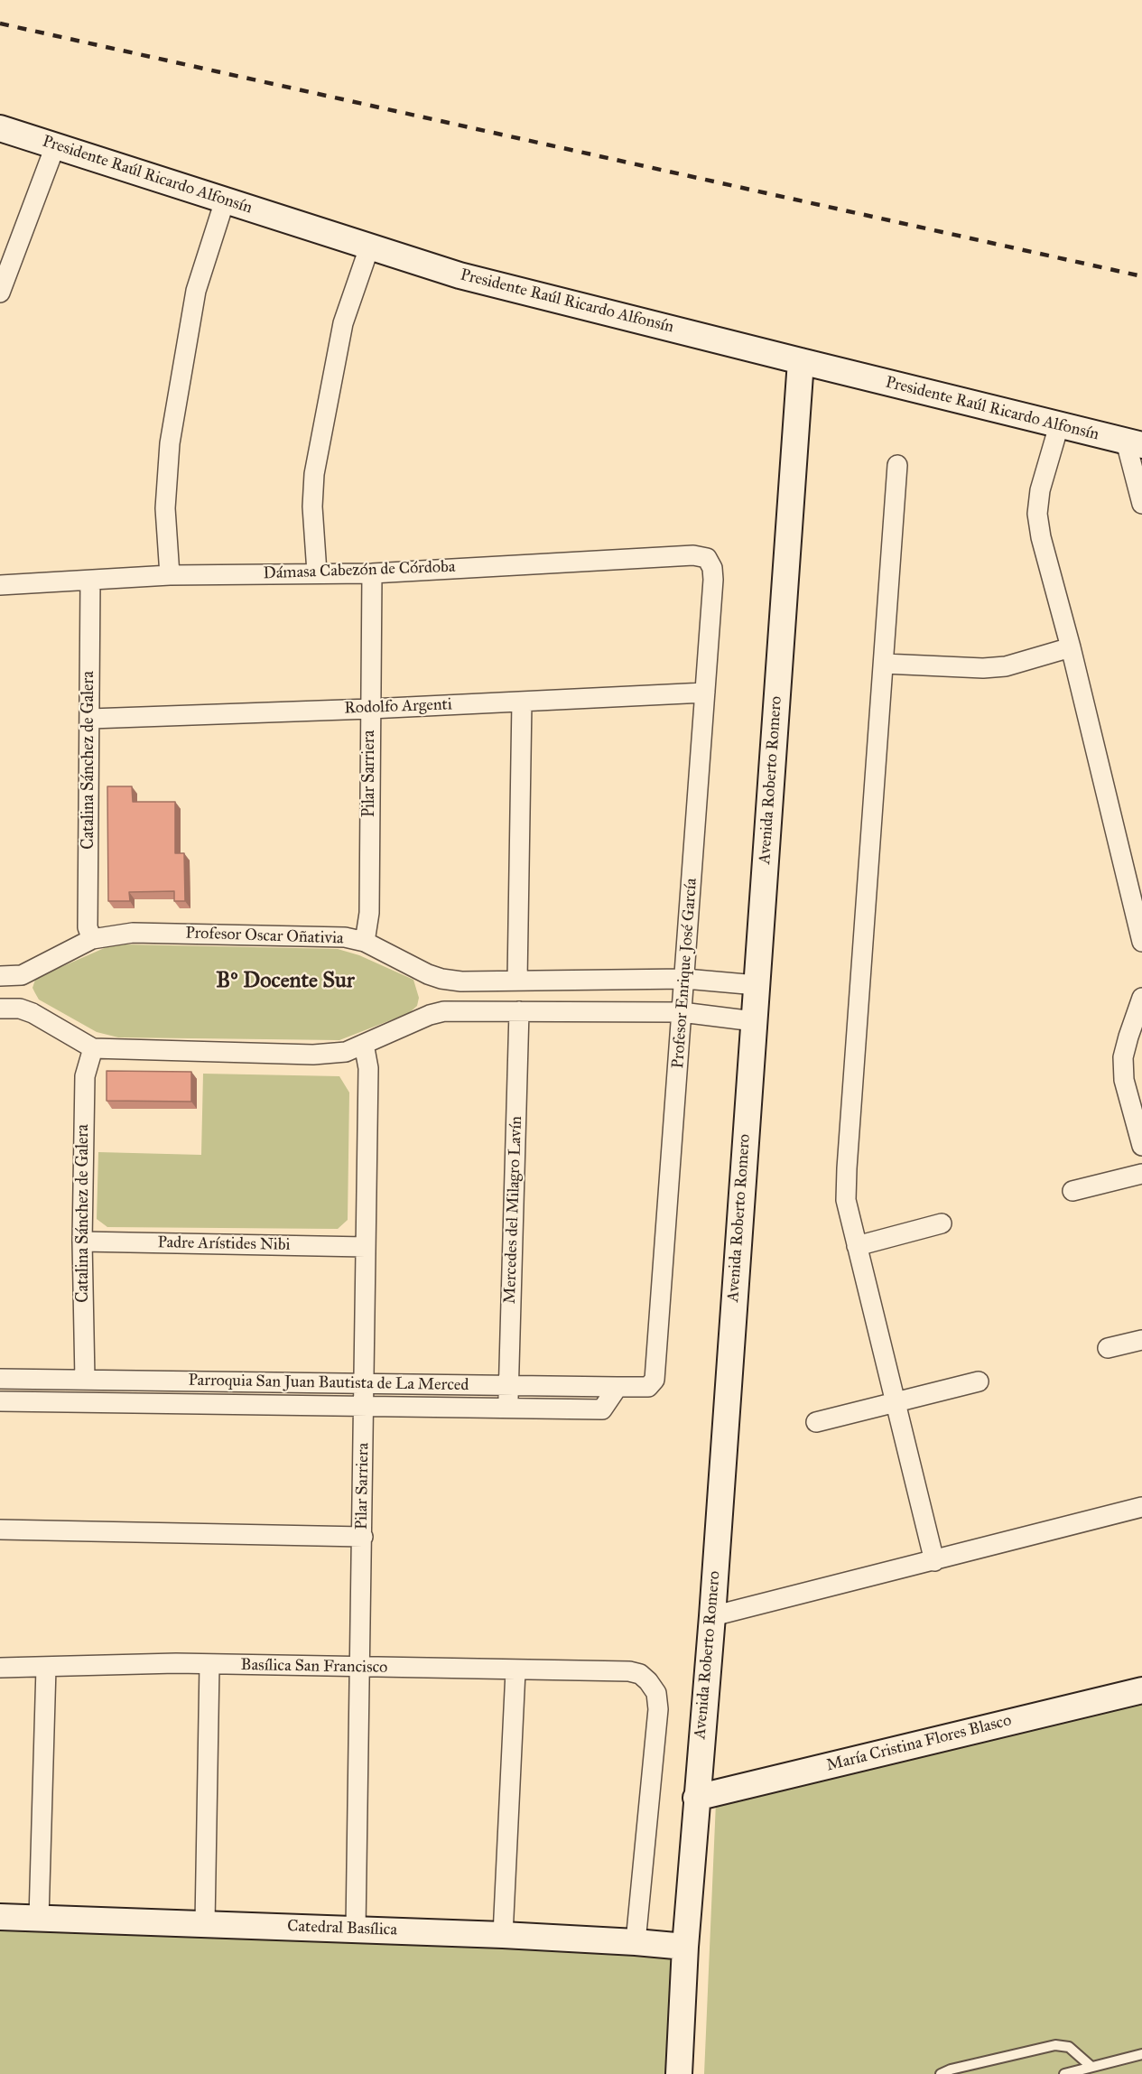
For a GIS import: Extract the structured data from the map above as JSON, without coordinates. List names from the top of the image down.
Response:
{
  "streets": {
    "main road": [
      "Presidente Raúl Ricardo Alfonsín",
      "Avenida Roberto Romero",
      "María Cristina Flores Blasco",
      "Catedral Basílica"
    ],
    "street": [
      "Dámasa Cabezón de Córdoba",
      "Rodolfo Argenti",
      "Catalina Sánchez de Galera",
      "Pilar Sarriera",
      "Profesor Oscar Oñativia",
      "Profesor Enrique José García",
      "Mercedes del Milagro Lavín",
      "Padre Arístides Nibi",
      "Parroquia San Juan Bautista de La Merced",
      "Basílica San Francisco"
    ]
  },
  "crossings": [
    ["Presidente Raúl Ricardo Alfonsín", "Avenida Roberto Romero"],
    ["Dámasa Cabezón de Córdoba", "Catalina Sánchez de Galera"],
    ["Dámasa Cabezón de Córdoba", "Pilar Sarriera"],
    ["Dámasa Cabezón de Córdoba", "Profesor Enrique José García"],
    ["Rodolfo Argenti", "Catalina Sánchez de Galera"],
    ["Rodolfo Argenti", "Pilar Sarriera"],
    ["Rodolfo Argenti", "Profesor Enrique José García"],
    ["Catalina Sánchez de Galera", "Profesor Oscar Oñativia"],
    ["Catalina Sánchez de Galera", "Padre Arístides Nibi"],
    ["Catalina Sánchez de Galera", "Parroquia San Juan Bautista de La Merced"],
    ["Pilar Sarriera", "Profesor Oscar Oñativia"],
    ["Pilar Sarriera", "Padre Arístides Nibi"],
    ["Pilar Sarriera", "Parroquia San Juan Bautista de La Merced"],
    ["Pilar Sarriera", "Basílica San Francisco"],
    ["Pilar Sarriera", "Catedral Basílica"],
    ["Avenida Roberto Romero", "Profesor Oscar Oñativia"],
    ["Avenida Roberto Romero", "María Cristina Flores Blasco"],
    ["Avenida Roberto Romero", "Catedral Basílica"],
    ["Profesor Oscar Oñativia", "Profesor Enrique José García"],
    ["Profesor Enrique José García", "Parroquia San Juan Bautista de La Merced"],
    ["Mercedes del Milagro Lavín", "Parroquia San Juan Bautista de La Merced"],
    ["Basílica San Francisco", "Catedral Basílica"]
  ],
  "districts": ["Bº Docente Sur"]
}
